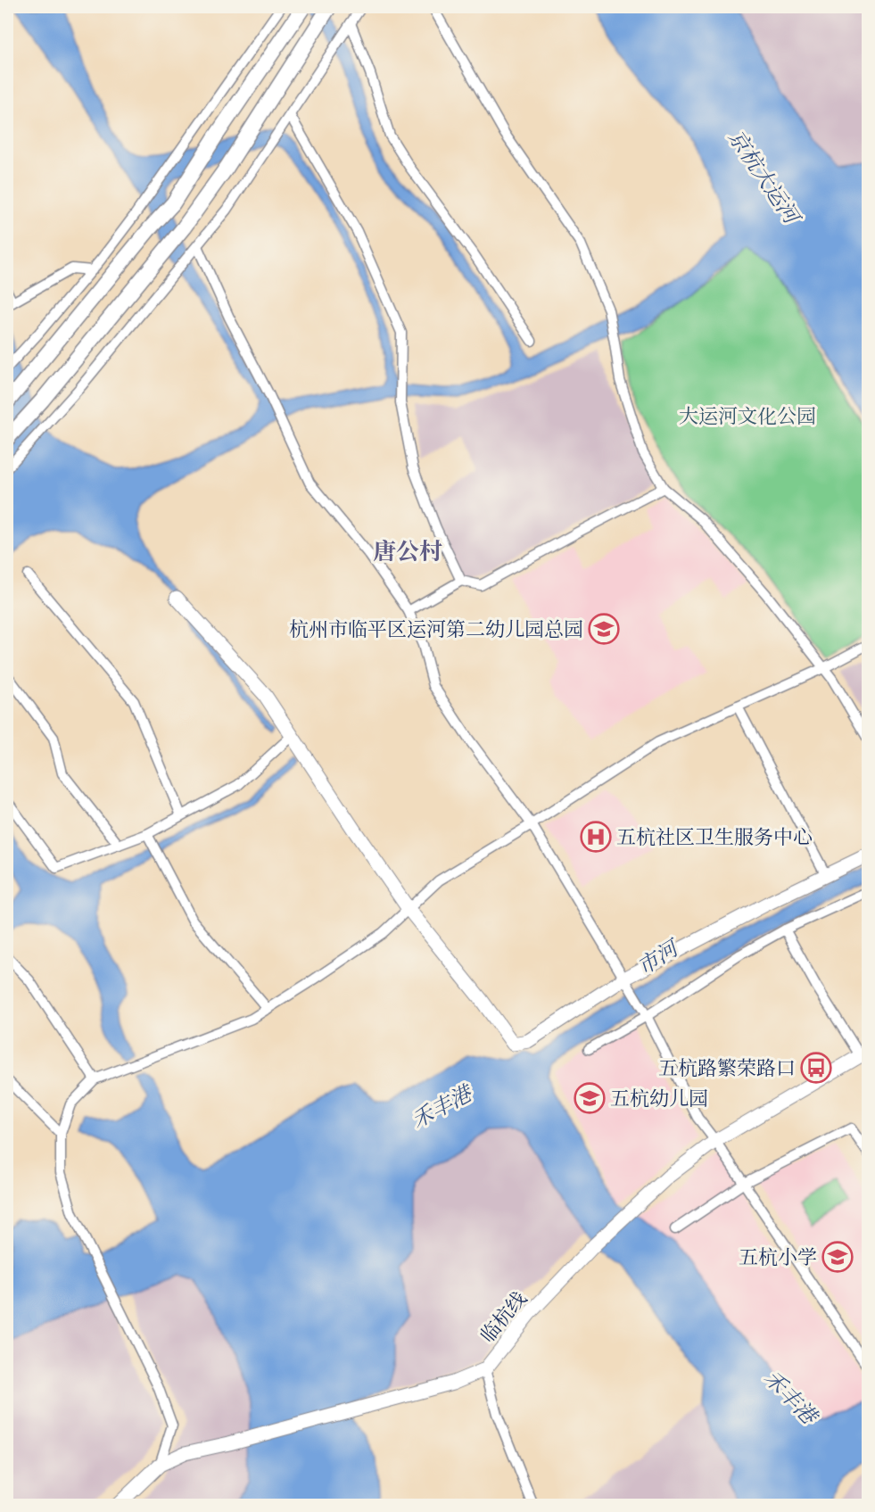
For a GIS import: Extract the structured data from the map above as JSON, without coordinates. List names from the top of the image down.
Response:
{
  "streets": {
    "street": ["临杭线"]
  },
  "districts": ["唐公村"],
  "water": ["京杭大运河", "市河", "禾丰港"],
  "parks": ["大运河文化公园"],
  "places": {
    "school or university": ["杭州市临平区运河第二幼儿园总园", "五杭幼儿园", "五杭小学"],
    "hospital": ["五杭社区卫生服务中心"],
    "bus stop": ["五杭路繁荣路口"]
  }
}
